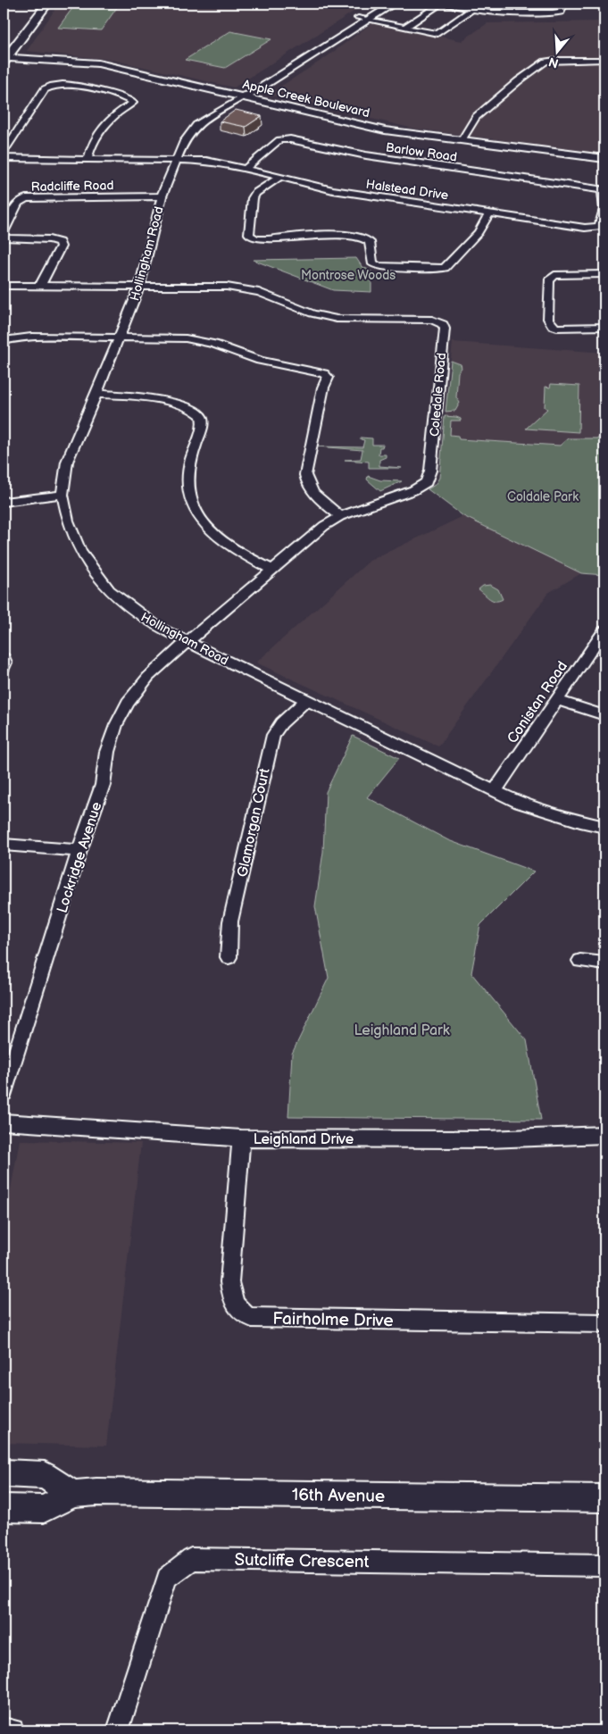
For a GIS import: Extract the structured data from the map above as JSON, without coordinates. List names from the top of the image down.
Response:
{
  "streets": {
    "main road": ["Apple Creek Boulevard", "16th Avenue"],
    "street": [
      "Barlow Road",
      "Radcliffe Road",
      "Halstead Drive",
      "Hollingham Road",
      "Coledale Road",
      "Conistan Road",
      "Glamorgan Court",
      "Lockridge Avenue",
      "Leighland Drive",
      "Fairholme Drive",
      "Sutcliffe Crescent"
    ]
  },
  "crossings": [
    ["Apple Creek Boulevard", "Hollingham Road"],
    ["Barlow Road", "Halstead Drive"],
    ["Radcliffe Road", "Hollingham Road"],
    ["Halstead Drive", "Hollingham Road"],
    ["Hollingham Road", "Coledale Road"],
    ["Hollingham Road", "Conistan Road"],
    ["Hollingham Road", "Glamorgan Court"],
    ["Hollingham Road", "Lockridge Avenue"],
    ["Coledale Road", "Lockridge Avenue"],
    ["Leighland Drive", "Fairholme Drive"]
  ],
  "parks": ["Montrose Woods", "Coldale Park", "Leighland Park"],
  "north": "bottom"
}
